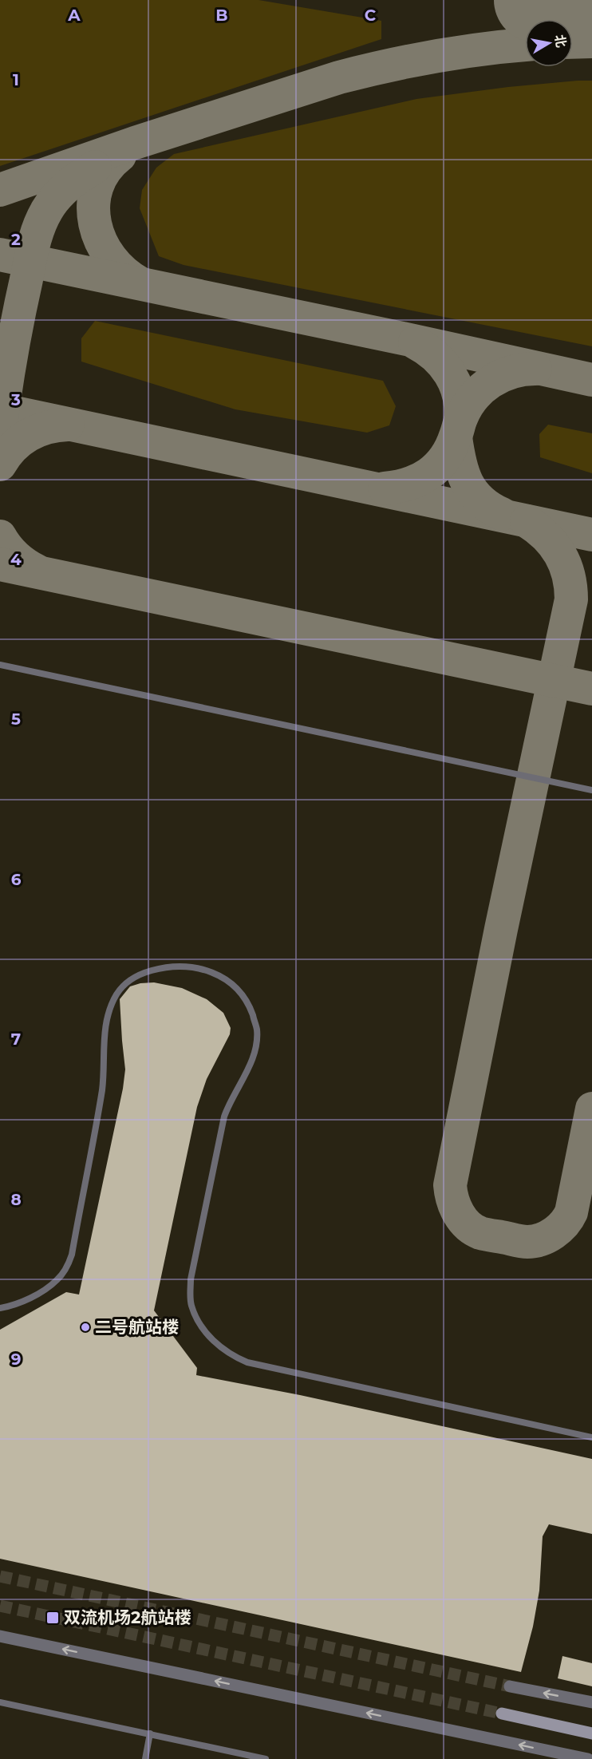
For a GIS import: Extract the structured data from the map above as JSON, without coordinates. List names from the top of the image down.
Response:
{
  "places": {
    "other": ["二号航站楼"],
    "transit": ["双流机场2航站楼"]
  },
  "north": "right",
  "grid": {
    "columns": ["A", "B", "C"],
    "rows": [
      "1",
      "2",
      "3",
      "4",
      "5",
      "6",
      "7",
      "8",
      "9"
    ]
  }
}
